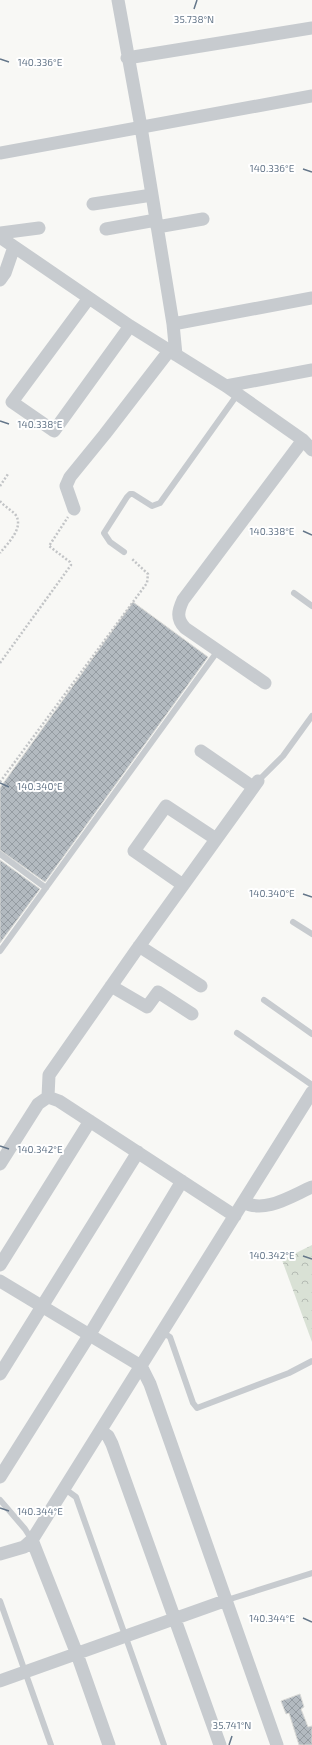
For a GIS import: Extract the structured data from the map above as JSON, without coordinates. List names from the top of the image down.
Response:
{
  "coordinates": [
    "35.738°N",
    "140.336°E",
    "140.338°E",
    "140.340°E",
    "140.342°E",
    "140.344°E",
    "35.741°N"
  ]
}
